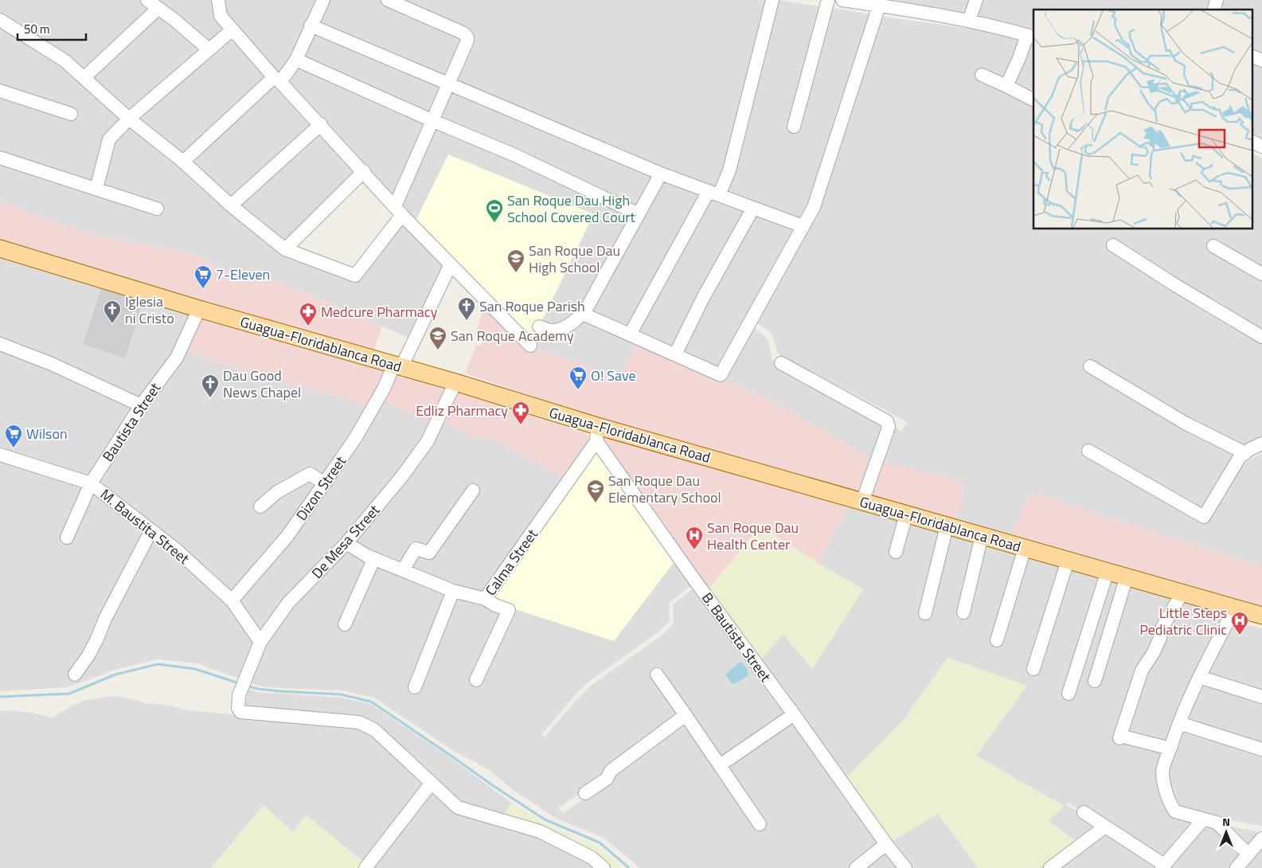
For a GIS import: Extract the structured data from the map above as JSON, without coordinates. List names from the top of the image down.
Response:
{
  "streets": {
    "main road": ["Guagua-Floridablanca Road"],
    "street": [
      "Bautista Street",
      "Dizon Street",
      "M. Baustita Street",
      "De Mesa Street",
      "Calma Street",
      "B. Bautista Street"
    ]
  },
  "crossings": [
    ["Guagua-Floridablanca Road", "Bautista Street"],
    ["Guagua-Floridablanca Road", "Dizon Street"],
    ["Guagua-Floridablanca Road", "De Mesa Street"],
    ["Guagua-Floridablanca Road", "Calma Street"],
    ["Guagua-Floridablanca Road", "B. Bautista Street"],
    ["Bautista Street", "M. Baustita Street"],
    ["Dizon Street", "M. Baustita Street"],
    ["M. Baustita Street", "De Mesa Street"],
    ["De Mesa Street", "Calma Street"],
    ["Calma Street", "B. Bautista Street"]
  ],
  "places": {
    "sports": ["San Roque Dau High School Covered Court"],
    "school or university": ["San Roque Dau High School", "San Roque Academy", "San Roque Dau Elementary School"],
    "supermarket": ["7-Eleven", "O! Save", "Wilson"],
    "church": ["San Roque Parish", "Iglesia ni Cristo", "Dau Good News Chapel"],
    "pharmacy": ["Medcure Pharmacy", "Edliz Pharmacy"],
    "hospital": ["San Roque Dau Health Center", "Little Steps Pediatric Clinic"]
  },
  "scale_bar": "50 m",
  "north": "top"
}
